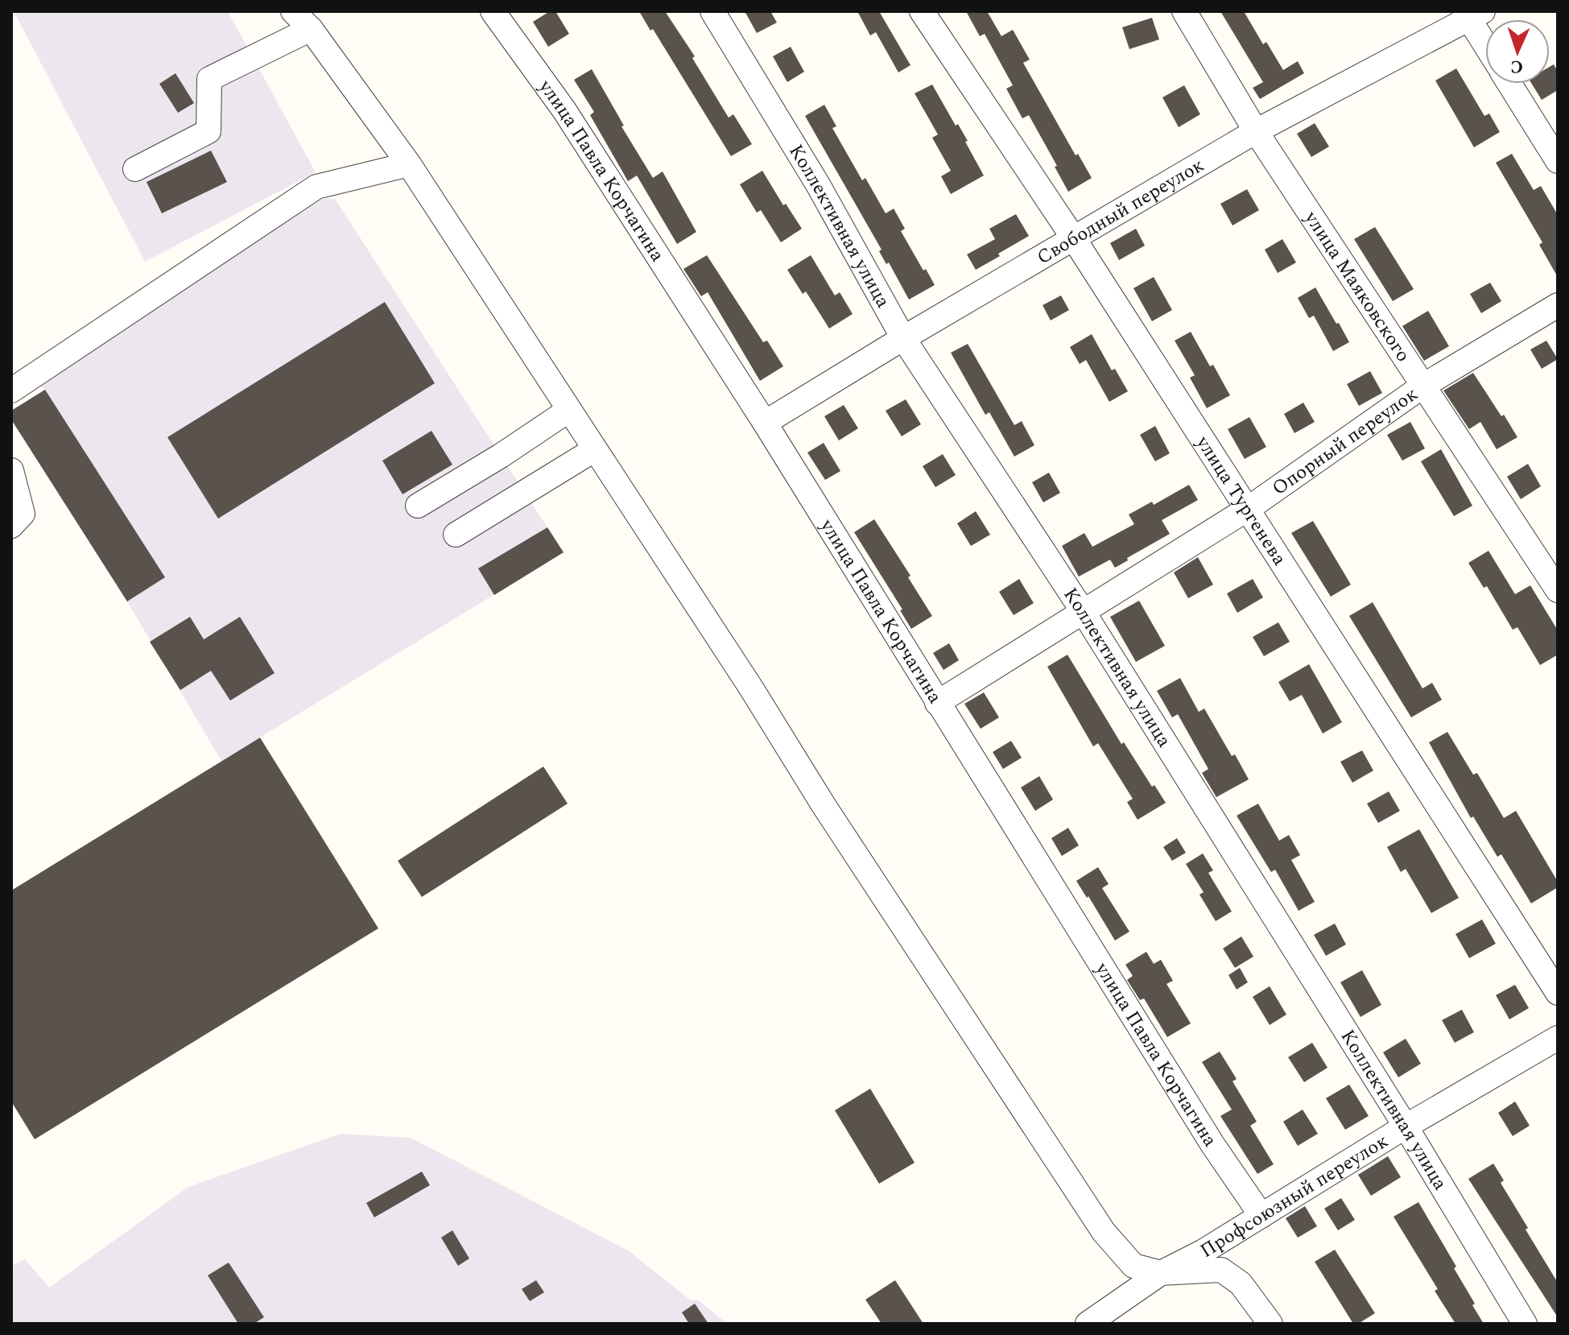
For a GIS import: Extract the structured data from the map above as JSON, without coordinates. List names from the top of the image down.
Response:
{
  "streets": {
    "street": [
      "улица Павла Корчагина",
      "Свободный переулок",
      "Коллективная улица",
      "улица Маяковского",
      "Опорный переулок",
      "улица Тургенева",
      "Профсоюзный переулок"
    ]
  },
  "crossings": [
    ["улица Павла Корчагина", "Свободный переулок"],
    ["улица Павла Корчагина", "Опорный переулок"],
    ["улица Павла Корчагина", "Профсоюзный переулок"],
    ["Свободный переулок", "Коллективная улица"],
    ["Свободный переулок", "улица Маяковского"],
    ["Свободный переулок", "улица Тургенева"],
    ["Коллективная улица", "Опорный переулок"],
    ["Коллективная улица", "Профсоюзный переулок"],
    ["улица Маяковского", "Опорный переулок"],
    ["Опорный переулок", "улица Тургенева"]
  ],
  "north": "bottom"
}
